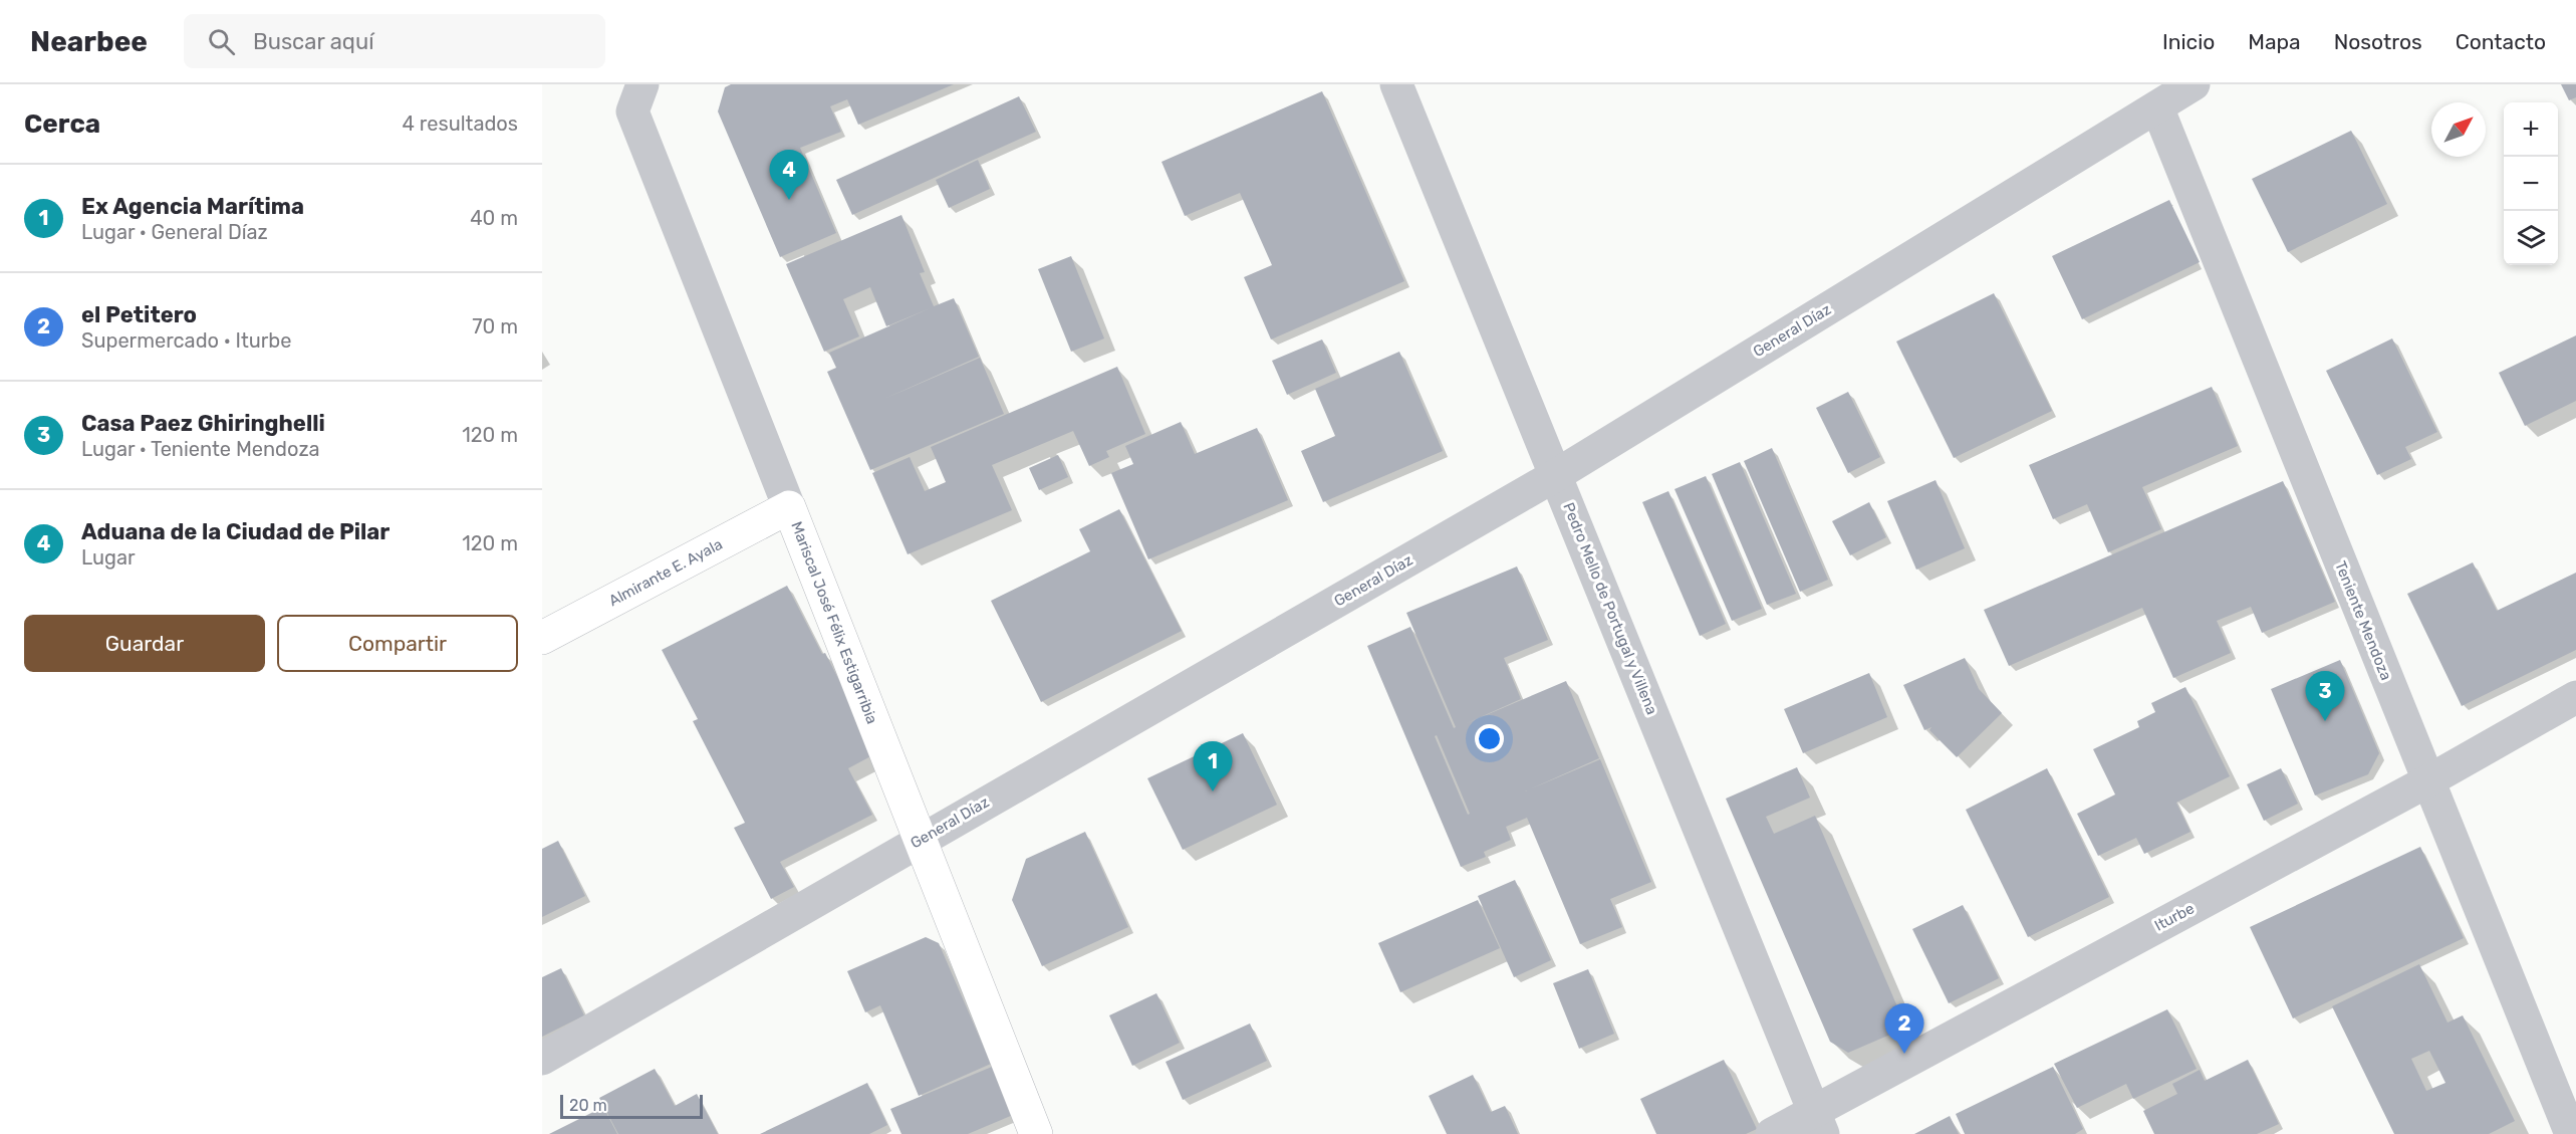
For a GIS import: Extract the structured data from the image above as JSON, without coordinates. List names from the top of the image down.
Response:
{
  "streets": {
    "main road": ["Almirante E. Ayala", "Mariscal José Félix Estigarribia"],
    "street": [
      "General Díaz",
      "Pedro Mello de Portugal y Villena",
      "Teniente Mendoza",
      "Iturbe"
    ]
  },
  "crossings": [
    ["General Díaz", "Pedro Mello de Portugal y Villena"],
    ["General Díaz", "Teniente Mendoza"],
    ["General Díaz", "Mariscal José Félix Estigarribia"],
    ["Almirante E. Ayala", "Mariscal José Félix Estigarribia"],
    ["Pedro Mello de Portugal y Villena", "Iturbe"],
    ["Teniente Mendoza", "Iturbe"]
  ],
  "scale_bar": "20 m",
  "north": "top right",
  "page": {
    "header": "Nearbee",
    "search": "Buscar aquí",
    "nav": [
      "Inicio",
      "Mapa",
      "Nosotros",
      "Contacto"
    ],
    "heading": ["Cerca", "4 resultados"],
    "map_buttons": ["+", "−"],
    "pins": [
      "4",
      "3",
      "1",
      "2"
    ],
    "list": [
      {
        "mark": "1",
        "name": "Ex Agencia Marítima",
        "note": "Lugar · General Díaz",
        "value": "40 m"
      },
      {
        "mark": "2",
        "name": "el Petitero",
        "note": "Supermercado · Iturbe",
        "value": "70 m"
      },
      {
        "mark": "3",
        "name": "Casa Paez Ghiringhelli",
        "note": "Lugar · Teniente Mendoza",
        "value": "120 m"
      },
      {
        "mark": "4",
        "name": "Aduana de la Ciudad de Pilar",
        "note": "Lugar",
        "value": "120 m"
      }
    ],
    "buttons": ["Guardar", "Compartir"],
    "scale": "20 m"
  }
}
